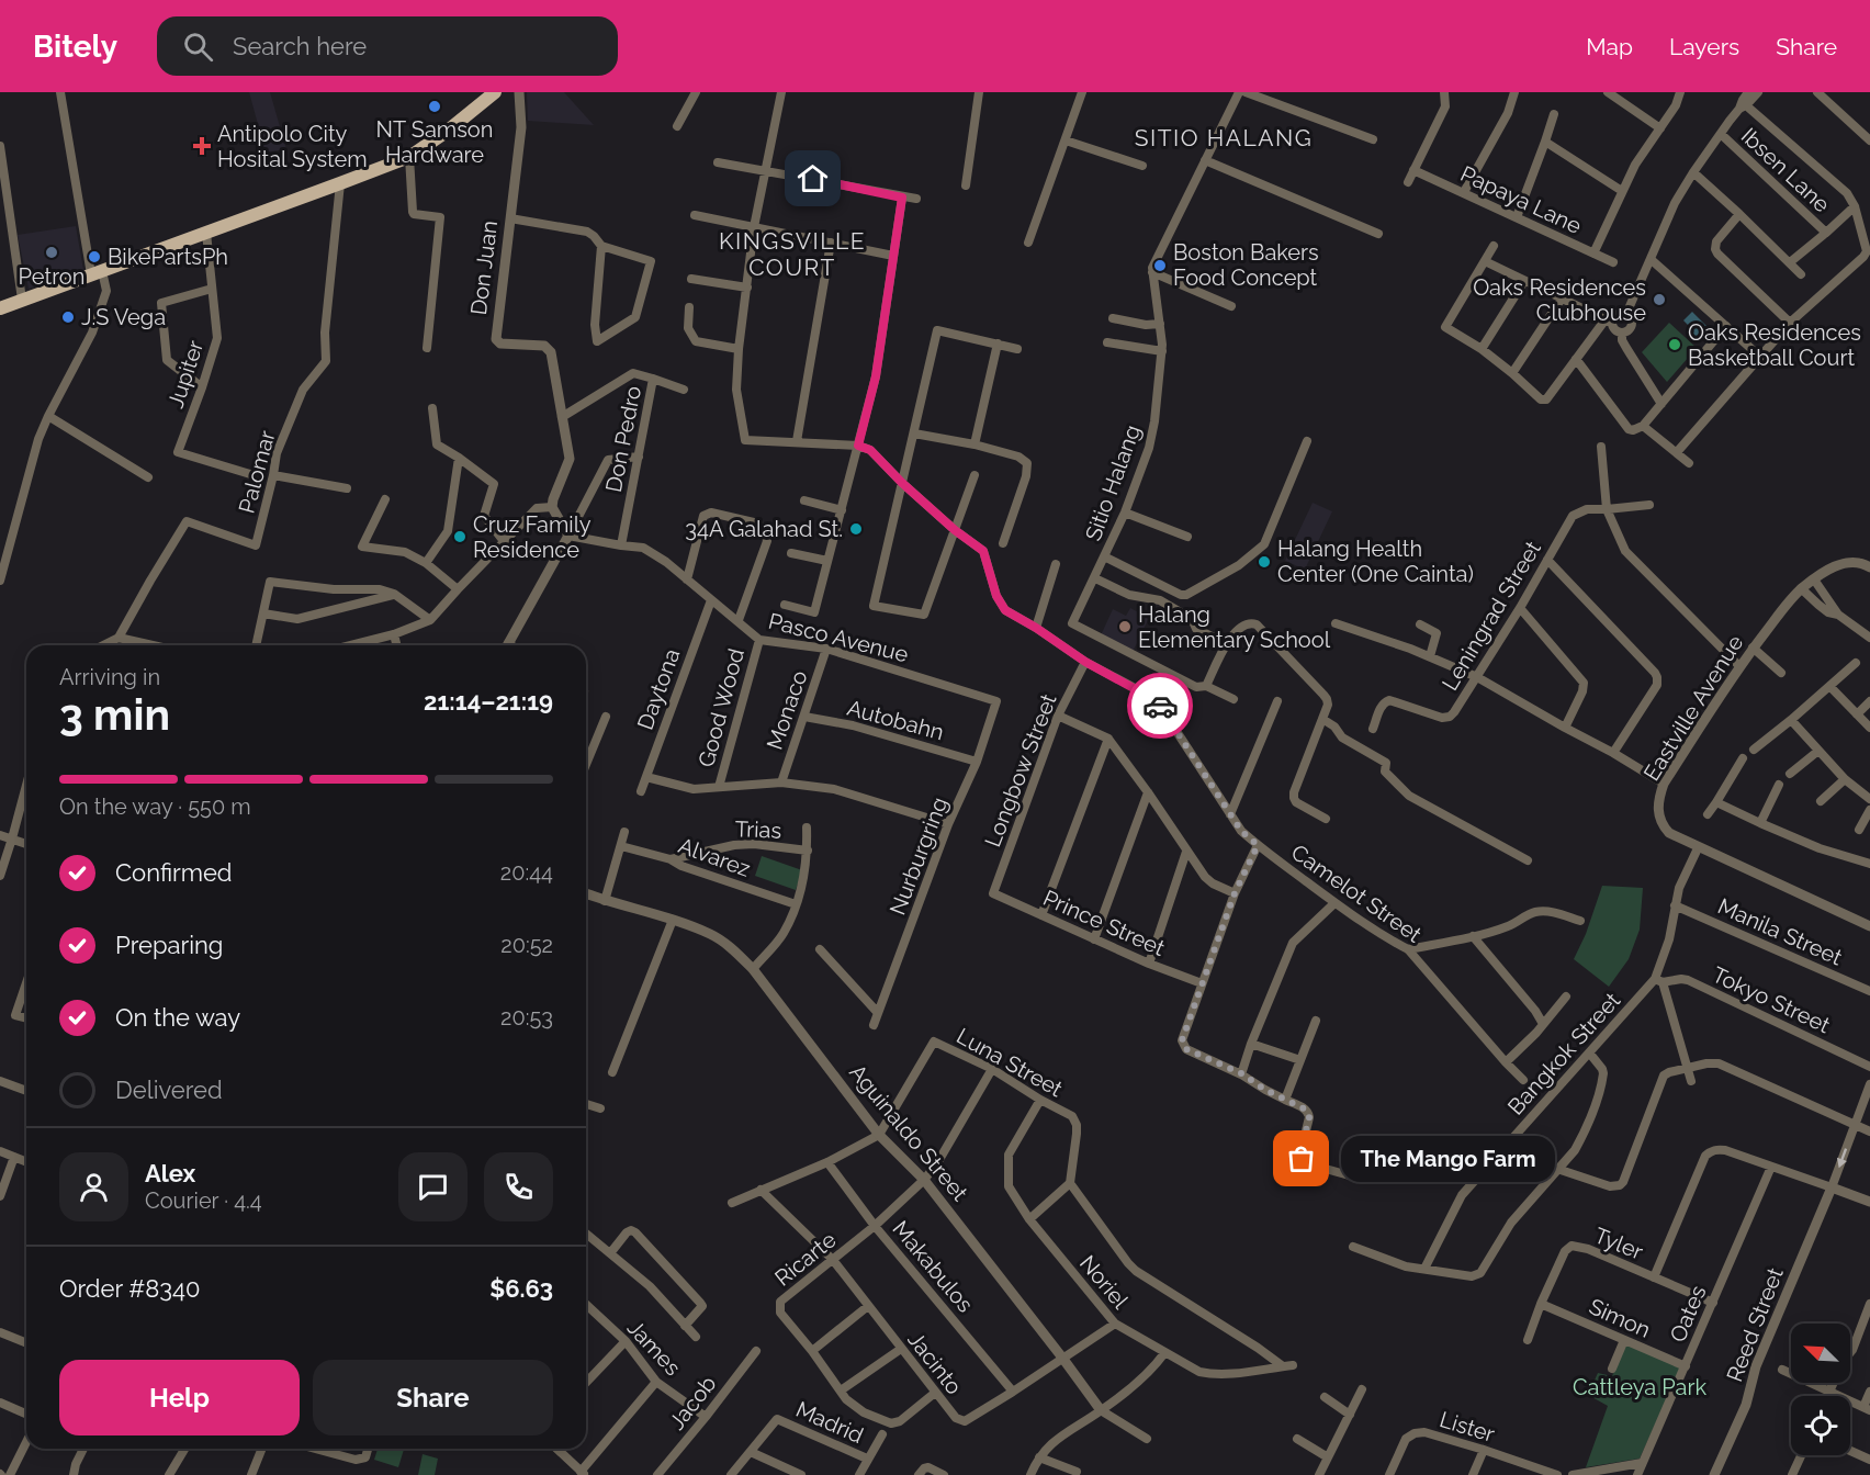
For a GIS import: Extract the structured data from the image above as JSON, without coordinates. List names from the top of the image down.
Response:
{
  "streets": {
    "street": [
      "Ibsen Lane",
      "Papaya Lane",
      "Don Juan",
      "Jupiter",
      "Don Pedro",
      "Palomar",
      "Sitio Halang",
      "Leningrad Street",
      "Pasco Avenue",
      "Daytona",
      "Good Wood",
      "Eastville Avenue",
      "Monaco",
      "Autobahn",
      "Longbow Street",
      "Trias",
      "Nurburgring",
      "Alvarez",
      "Camelot Street",
      "Prince Street",
      "Manila Street",
      "Tokyo Street",
      "Bangkok Street",
      "Luna Street",
      "Aguinaldo Street",
      "Tyler",
      "Ricarte",
      "Makabulos",
      "Noriel",
      "Oates",
      "Simon",
      "Reed Street",
      "James",
      "Jacinto",
      "Jacob",
      "Madrid",
      "Lister"
    ]
  },
  "crossings": [
    ["Don Pedro", "Pasco Avenue"],
    ["Pasco Avenue", "Daytona"],
    ["Pasco Avenue", "Good Wood"],
    ["Pasco Avenue", "Monaco"],
    ["Pasco Avenue", "Nurburgring"],
    ["Eastville Avenue", "Bangkok Street"],
    ["Monaco", "Autobahn"],
    ["Autobahn", "Nurburgring"],
    ["Longbow Street", "Camelot Street"],
    ["Longbow Street", "Prince Street"],
    ["Trias", "Alvarez"],
    ["Manila Street", "Bangkok Street"],
    ["Tokyo Street", "Bangkok Street"],
    ["Luna Street", "Aguinaldo Street"],
    ["Luna Street", "Ricarte"],
    ["Luna Street", "Noriel"],
    ["Aguinaldo Street", "Ricarte"],
    ["Aguinaldo Street", "Jacinto"],
    ["Tyler", "Oates"],
    ["Tyler", "Simon"],
    ["Ricarte", "Makabulos"],
    ["Ricarte", "Jacinto"],
    ["Makabulos", "Jacinto"],
    ["Noriel", "Jacinto"],
    ["Oates", "Simon"],
    ["James", "Jacob"]
  ],
  "districts": ["SITIO HALANG", "KINGSVILLE COURT"],
  "parks": ["Cattleya Park"],
  "places": {
    "other": [
      "NT Samson Hardware",
      "Petron",
      "BikePartsPh",
      "Boston Bakers Food Concept",
      "Oaks Residences Clubhouse",
      "J.S Vega",
      "Oaks Residences Basketball Court",
      "34A Galahad St.",
      "Cruz Family Residence",
      "Halang Health Center (One Cainta)",
      "Halang Elementary School",
      "The Mango Farm"
    ],
    "health": ["Antipolo City Hosital System"]
  },
  "north": "top left",
  "page": {
    "header": "Bitely",
    "search": "Search here",
    "nav": ["Map", "Layers", "Share"],
    "heading": ["3 min", "Arriving in", "21:14–21:19"],
    "panel": [
      "Alex",
      "Courier · 4.4",
      "Order #8340",
      "$6.63"
    ],
    "bar": "On the way · 550 m",
    "list": [
      ["Confirmed", "20:44"],
      ["Preparing", "20:52"],
      ["On the way", "20:53"],
      "Delivered"
    ],
    "bubble": "The Mango Farm",
    "buttons": ["Help", "Share"]
  }
}
